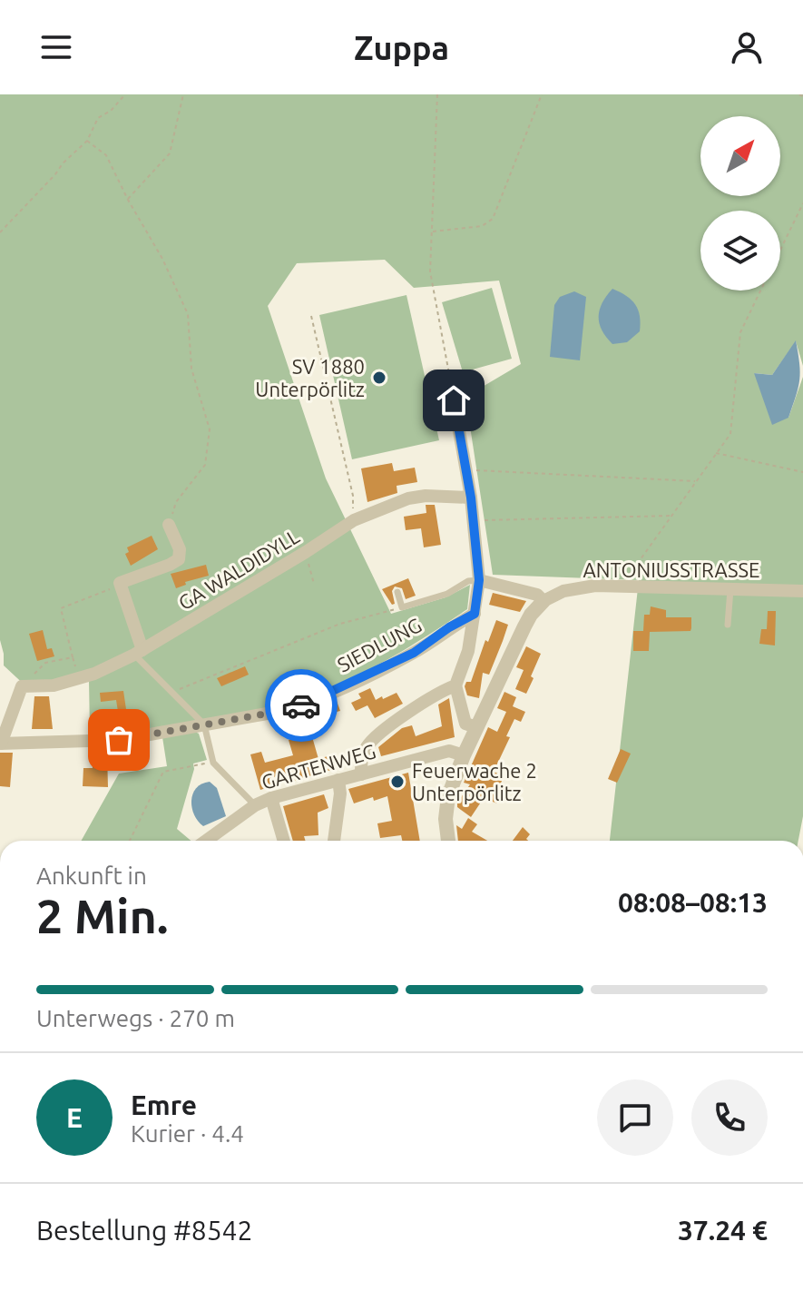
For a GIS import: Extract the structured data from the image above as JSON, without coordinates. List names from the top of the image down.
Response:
{
  "streets": {
    "street": [
      "GA WALDIDYLL",
      "ANTONIUSSTRASSE",
      "SIEDLUNG",
      "GARTENWEG"
    ]
  },
  "places": ["SV 1880 Unterpörlitz", "Feuerwache 2 Unterpörlitz"],
  "north": "top right",
  "page": {
    "header": "Zuppa",
    "heading": ["2 Min.", "Ankunft in", "08:08–08:13"],
    "panel": [
      "Emre",
      "Kurier · 4.4",
      "Bestellung #8542",
      "37.24 €"
    ],
    "bar": "Unterwegs · 270 m",
    "round": "E"
  }
}
